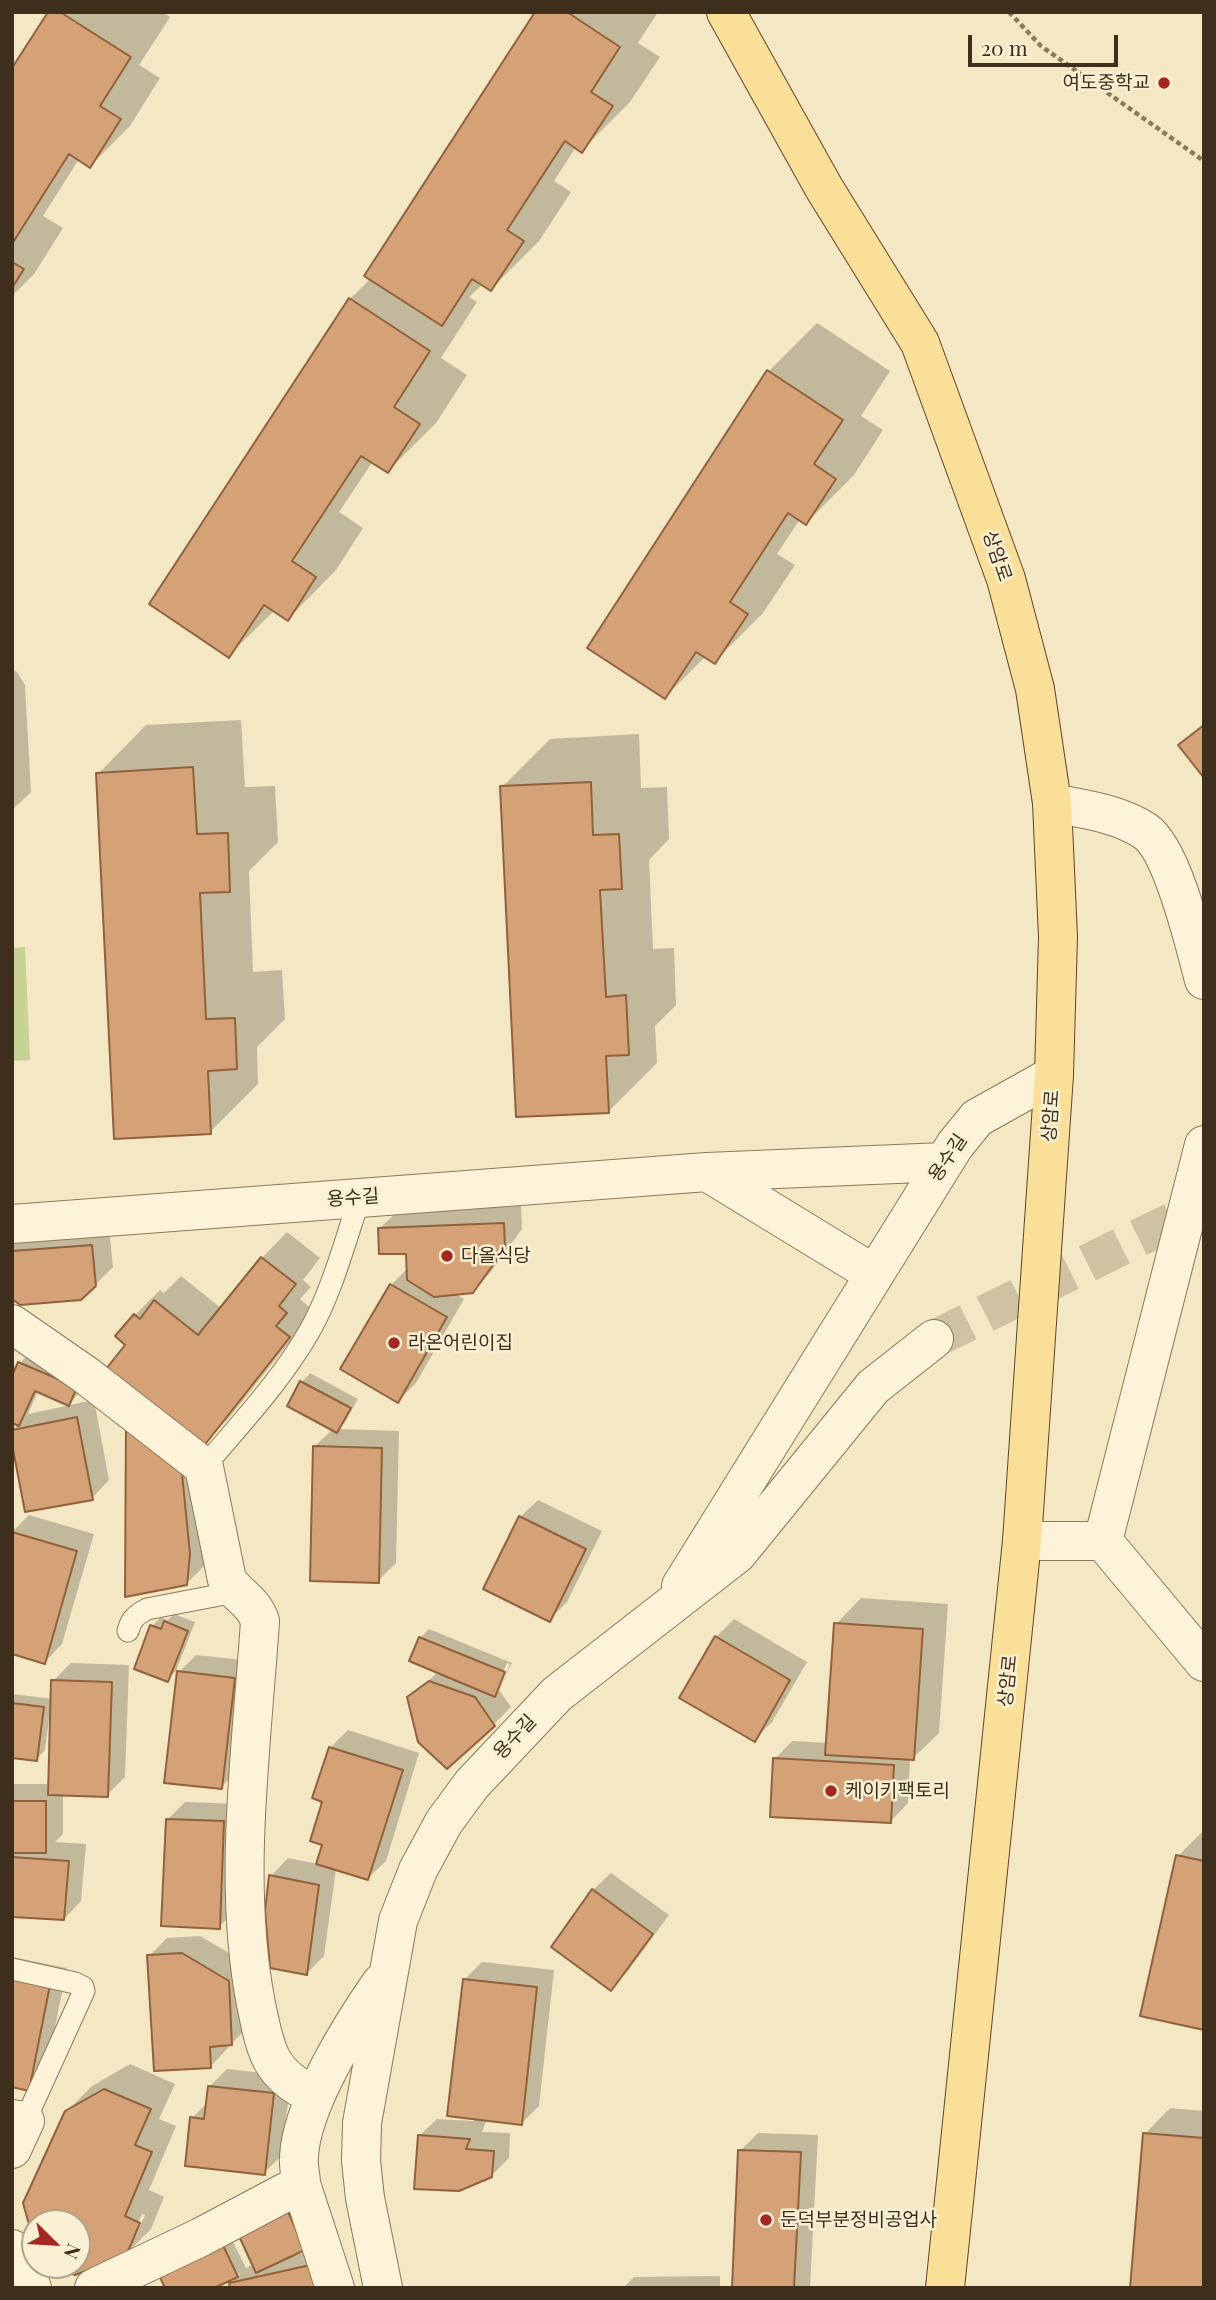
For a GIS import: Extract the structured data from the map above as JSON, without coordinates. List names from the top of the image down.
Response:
{
  "streets": {
    "main road": ["상암로"],
    "street": ["용수길"]
  },
  "crossings": [
    ["상암로", "용수길"]
  ],
  "places": [
    "여도중학교",
    "다올식당",
    "라온어린이집",
    "케이키팩토리",
    "둔덕부분정비공업사"
  ],
  "scale_bar": "20 m",
  "north": "bottom right"
}
